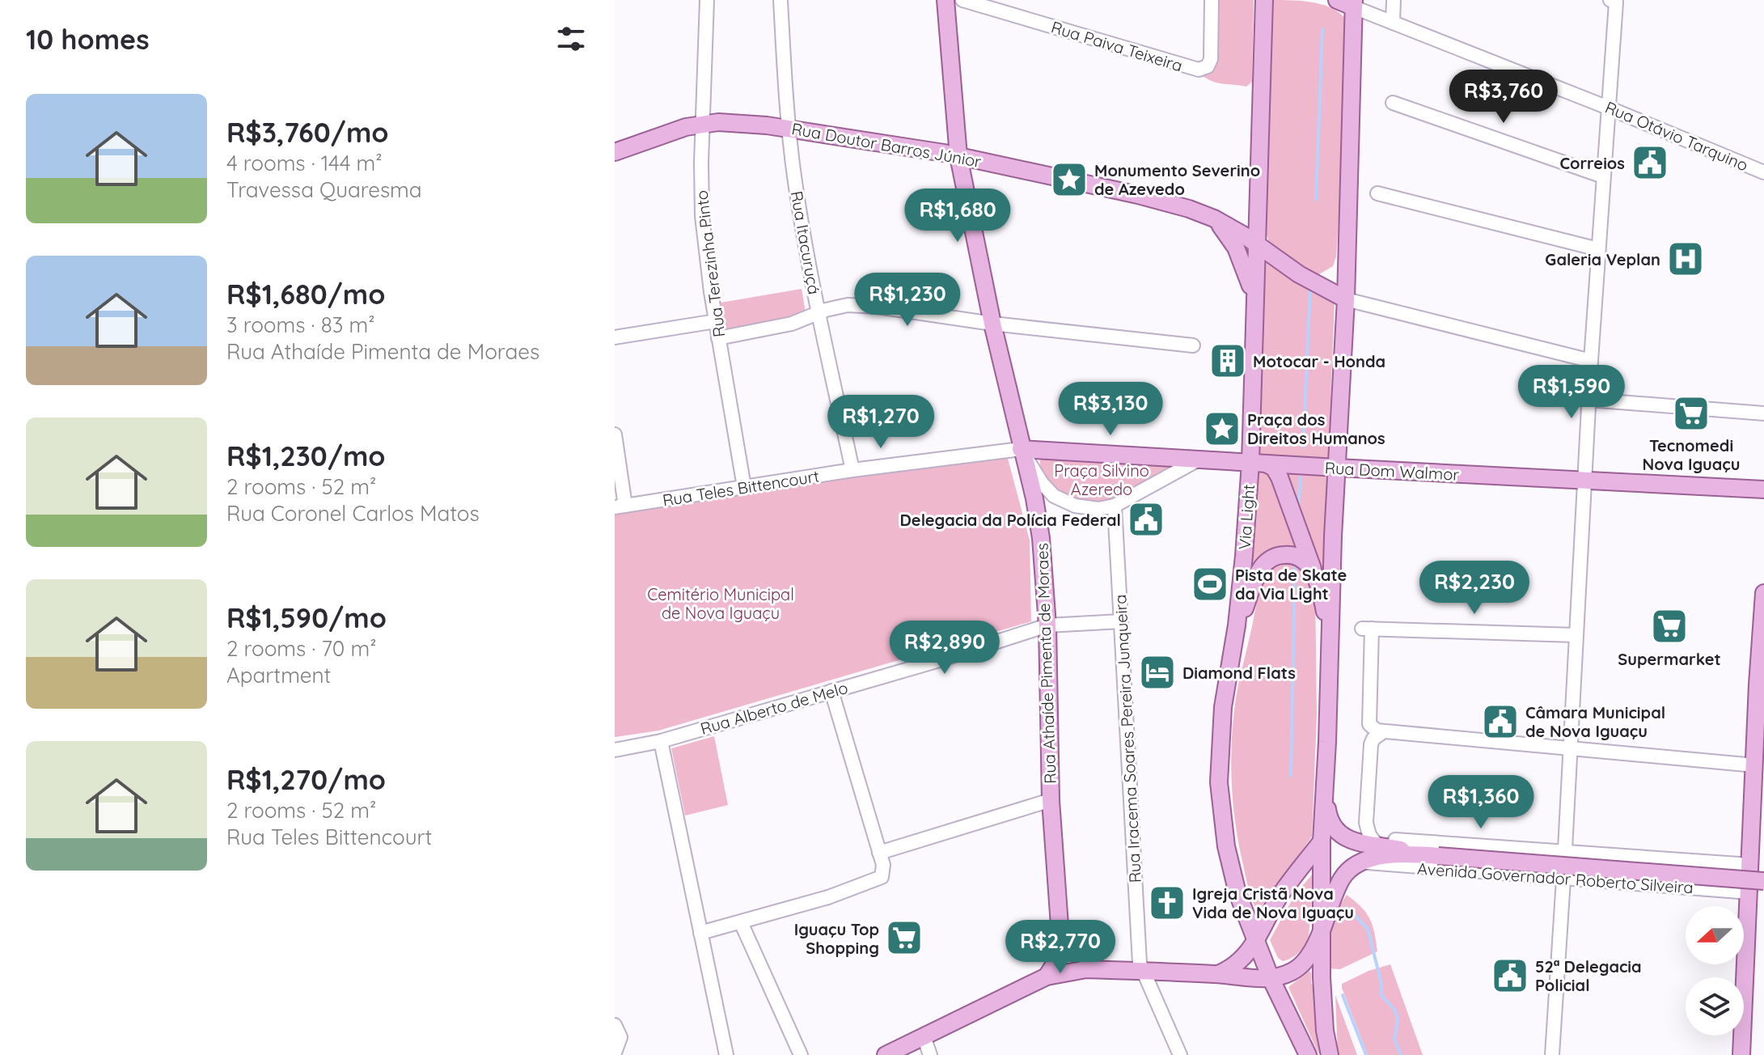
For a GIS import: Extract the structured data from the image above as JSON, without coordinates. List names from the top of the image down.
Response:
{
  "streets": {
    "main road": [
      "Rua Otávio Tarquino",
      "Rua Doutor Barros Júnior",
      "Rua Dom Walmor",
      "Via Light",
      "Rua Athaíde Pimenta de Moraes"
    ],
    "street": [
      "Rua Paiva Teixeira",
      "Rua Itacuruçá",
      "Rua Terezinha Pinto",
      "Rua Teles Bittencourt",
      "Rua Alberto de Melo",
      "Rua Iracema Soares Pereira Junqueira",
      "Avenida Governador Roberto Silveira"
    ]
  },
  "crossings": [
    ["Rua Doutor Barros Júnior", "Rua Itacuruçá"],
    ["Rua Doutor Barros Júnior", "Rua Terezinha Pinto"],
    ["Rua Doutor Barros Júnior", "Via Light"],
    ["Rua Doutor Barros Júnior", "Rua Athaíde Pimenta de Moraes"],
    ["Rua Itacuruçá", "Rua Teles Bittencourt"],
    ["Rua Terezinha Pinto", "Rua Teles Bittencourt"],
    ["Rua Dom Walmor", "Rua Teles Bittencourt"],
    ["Rua Dom Walmor", "Via Light"],
    ["Rua Dom Walmor", "Rua Athaíde Pimenta de Moraes"],
    ["Rua Teles Bittencourt", "Rua Athaíde Pimenta de Moraes"],
    ["Rua Athaíde Pimenta de Moraes", "Rua Alberto de Melo"],
    ["Rua Alberto de Melo", "Rua Iracema Soares Pereira Junqueira"]
  ],
  "parks": ["Praça Silvino Azeredo", "Cemitério Municipal de Nova Iguaçu"],
  "places": {
    "public building": [
      "Correios",
      "Delegacia da Polícia Federal",
      "Câmara Municipal de Nova Iguaçu",
      "52ª Delegacia Policial"
    ],
    "place": ["Monumento Severino de Azevedo", "Praça dos Direitos Humanos"],
    "hospital": ["Galeria Veplan"],
    "building": ["Motocar - Honda"],
    "supermarket": ["Tecnomedi Nova Iguaçu", "Supermarket", "Iguaçu Top Shopping"],
    "sports": ["Pista de Skate da Via Light"],
    "hotel": ["Diamond Flats"],
    "church": ["Igreja Cristã Nova Vida de Nova Iguaçu"]
  },
  "north": "left",
  "page": {
    "heading": "10 homes",
    "price": [
      "R$3,760",
      "R$1,680",
      "R$1,230",
      "R$1,590",
      "R$3,130",
      "R$1,270",
      "R$2,230",
      "R$2,890",
      "R$1,360",
      "R$2,770"
    ],
    "list": [
      {
        "name": "R$3,760/mo",
        "note": "4 rooms · 144 m² · Travessa Quaresma"
      },
      {
        "name": "R$1,680/mo",
        "note": "3 rooms · 83 m² · Rua Athaíde Pimenta de Moraes"
      },
      {
        "name": "R$1,230/mo",
        "note": "2 rooms · 52 m² · Rua Coronel Carlos Matos"
      },
      {
        "name": "R$1,590/mo",
        "note": "2 rooms · 70 m² · Apartment"
      },
      {
        "name": "R$1,270/mo",
        "note": "2 rooms · 52 m² · Rua Teles Bittencourt"
      }
    ]
  }
}
